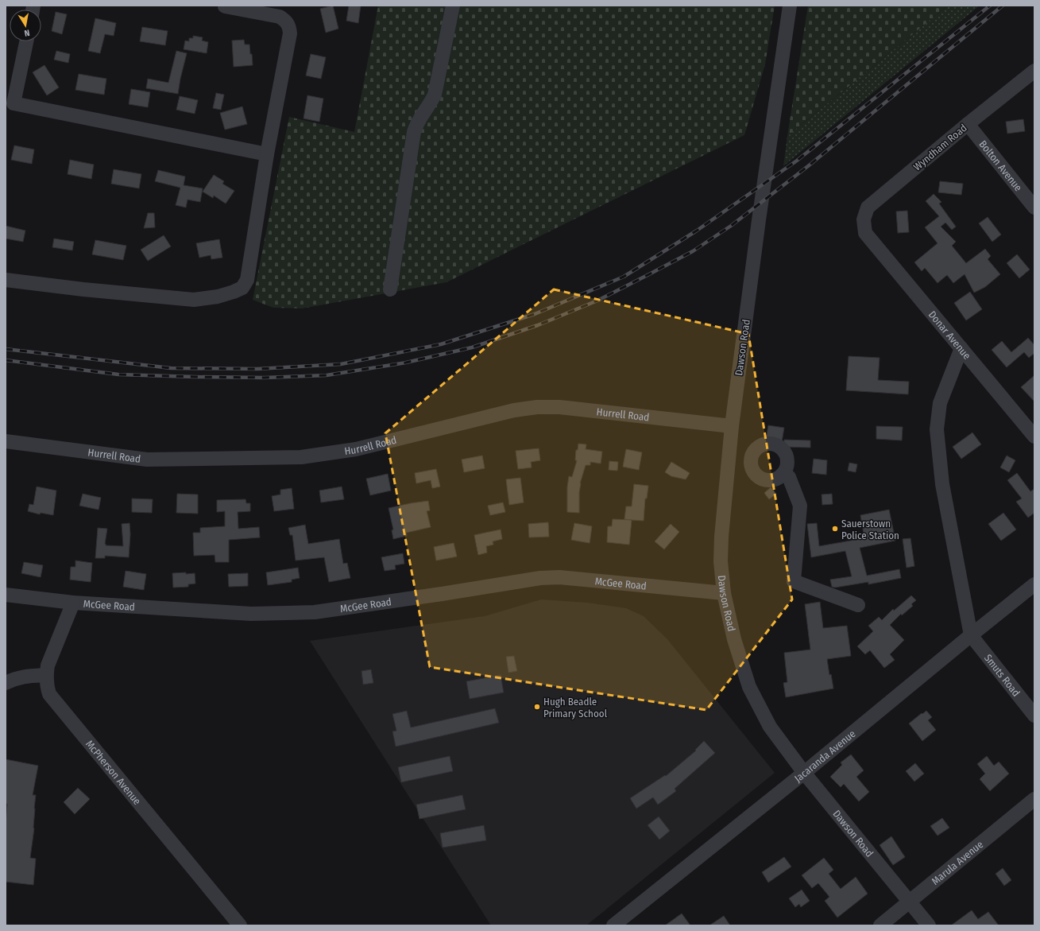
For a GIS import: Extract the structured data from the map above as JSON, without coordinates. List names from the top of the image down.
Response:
{
  "streets": {
    "street": [
      "Wyndham Road",
      "Bolton Avenue",
      "Donar Avenue",
      "Dawson Road",
      "Hurrell Road",
      "McGee Road",
      "Smuts Road",
      "Jacaranda Avenue",
      "McPherson Avenue",
      "Marula Avenue"
    ]
  },
  "crossings": [
    ["Wyndham Road", "Bolton Avenue"],
    ["Wyndham Road", "Donar Avenue"],
    ["Dawson Road", "Hurrell Road"],
    ["Dawson Road", "McGee Road"],
    ["Dawson Road", "Jacaranda Avenue"],
    ["Dawson Road", "Marula Avenue"],
    ["McGee Road", "McPherson Avenue"],
    ["Smuts Road", "Jacaranda Avenue"]
  ],
  "places": ["Sauerstown Police Station", "Hugh Beadle Primary School"],
  "north": "bottom"
}
